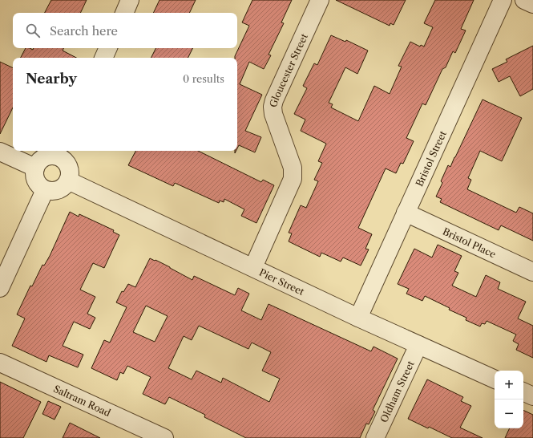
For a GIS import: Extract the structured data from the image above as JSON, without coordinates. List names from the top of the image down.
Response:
{
  "streets": {
    "street": [
      "Gloucester Street",
      "Bristol Street",
      "Bristol Place",
      "Pier Street",
      "Oldham Street",
      "Saltram Road"
    ]
  },
  "crossings": [
    ["Gloucester Street", "Pier Street"],
    ["Bristol Street", "Bristol Place"],
    ["Bristol Street", "Pier Street"],
    ["Pier Street", "Oldham Street"]
  ],
  "page": {
    "search": "Search here",
    "heading": ["Nearby", "0 results"],
    "map_buttons": ["+", "−"]
  }
}
